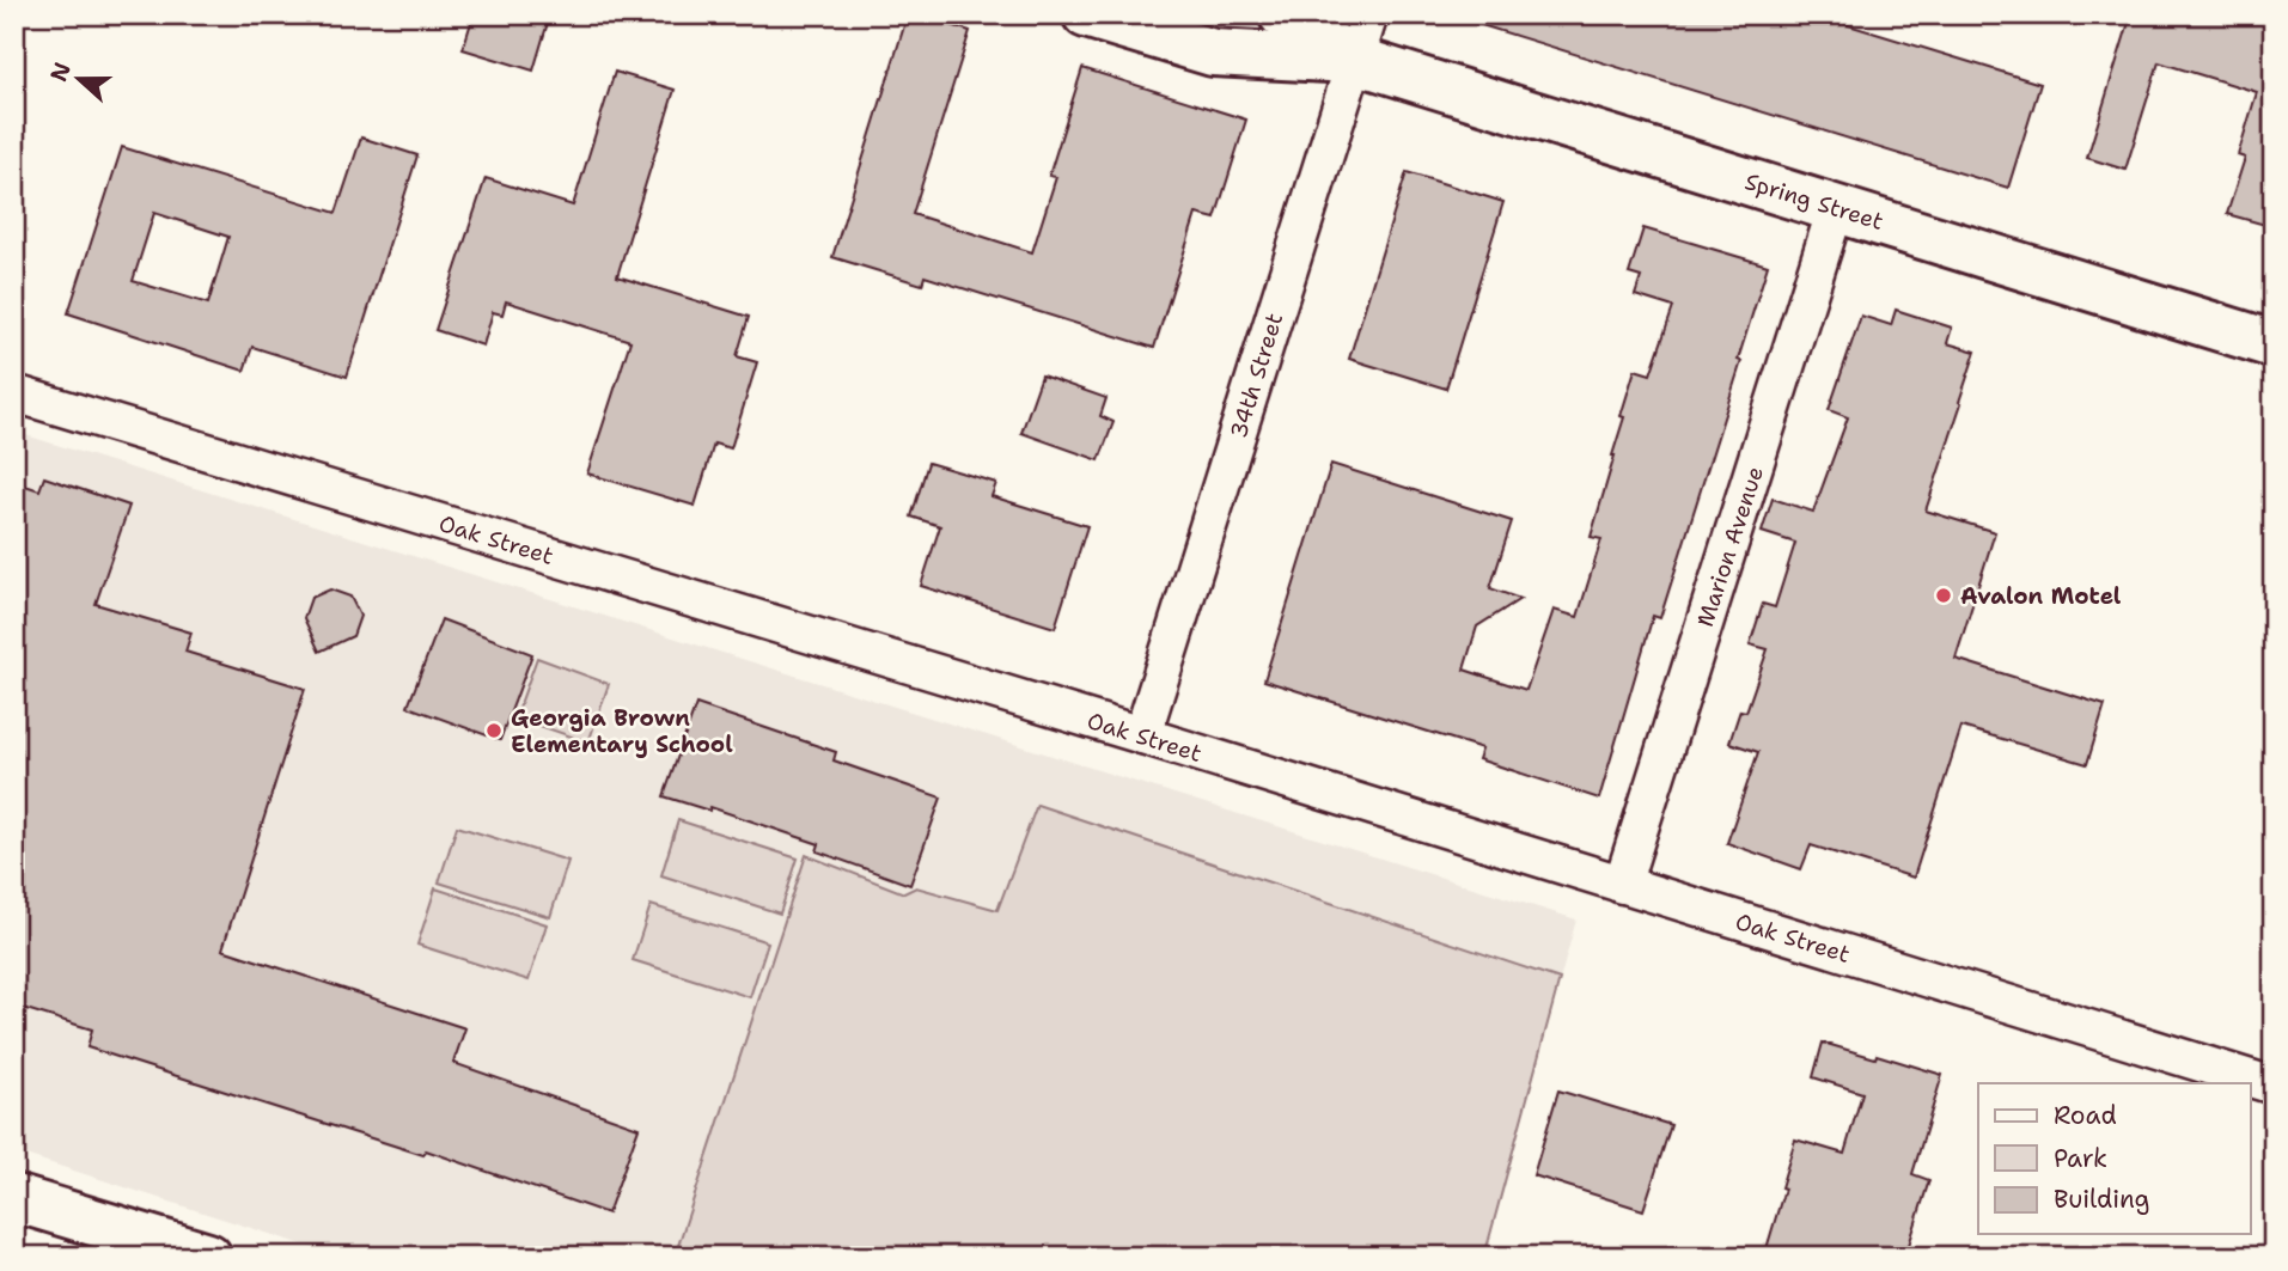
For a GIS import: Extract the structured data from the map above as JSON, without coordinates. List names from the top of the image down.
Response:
{
  "streets": {
    "main road": ["Spring Street"],
    "street": ["34th Street", "Oak Street", "Marion Avenue"]
  },
  "crossings": [
    ["Spring Street", "34th Street"],
    ["Spring Street", "Marion Avenue"],
    ["34th Street", "Oak Street"],
    ["Oak Street", "Marion Avenue"]
  ],
  "places": ["Avalon Motel", "Georgia Brown Elementary School"],
  "legend": ["Road", "Park", "Building"],
  "north": "left"
}
